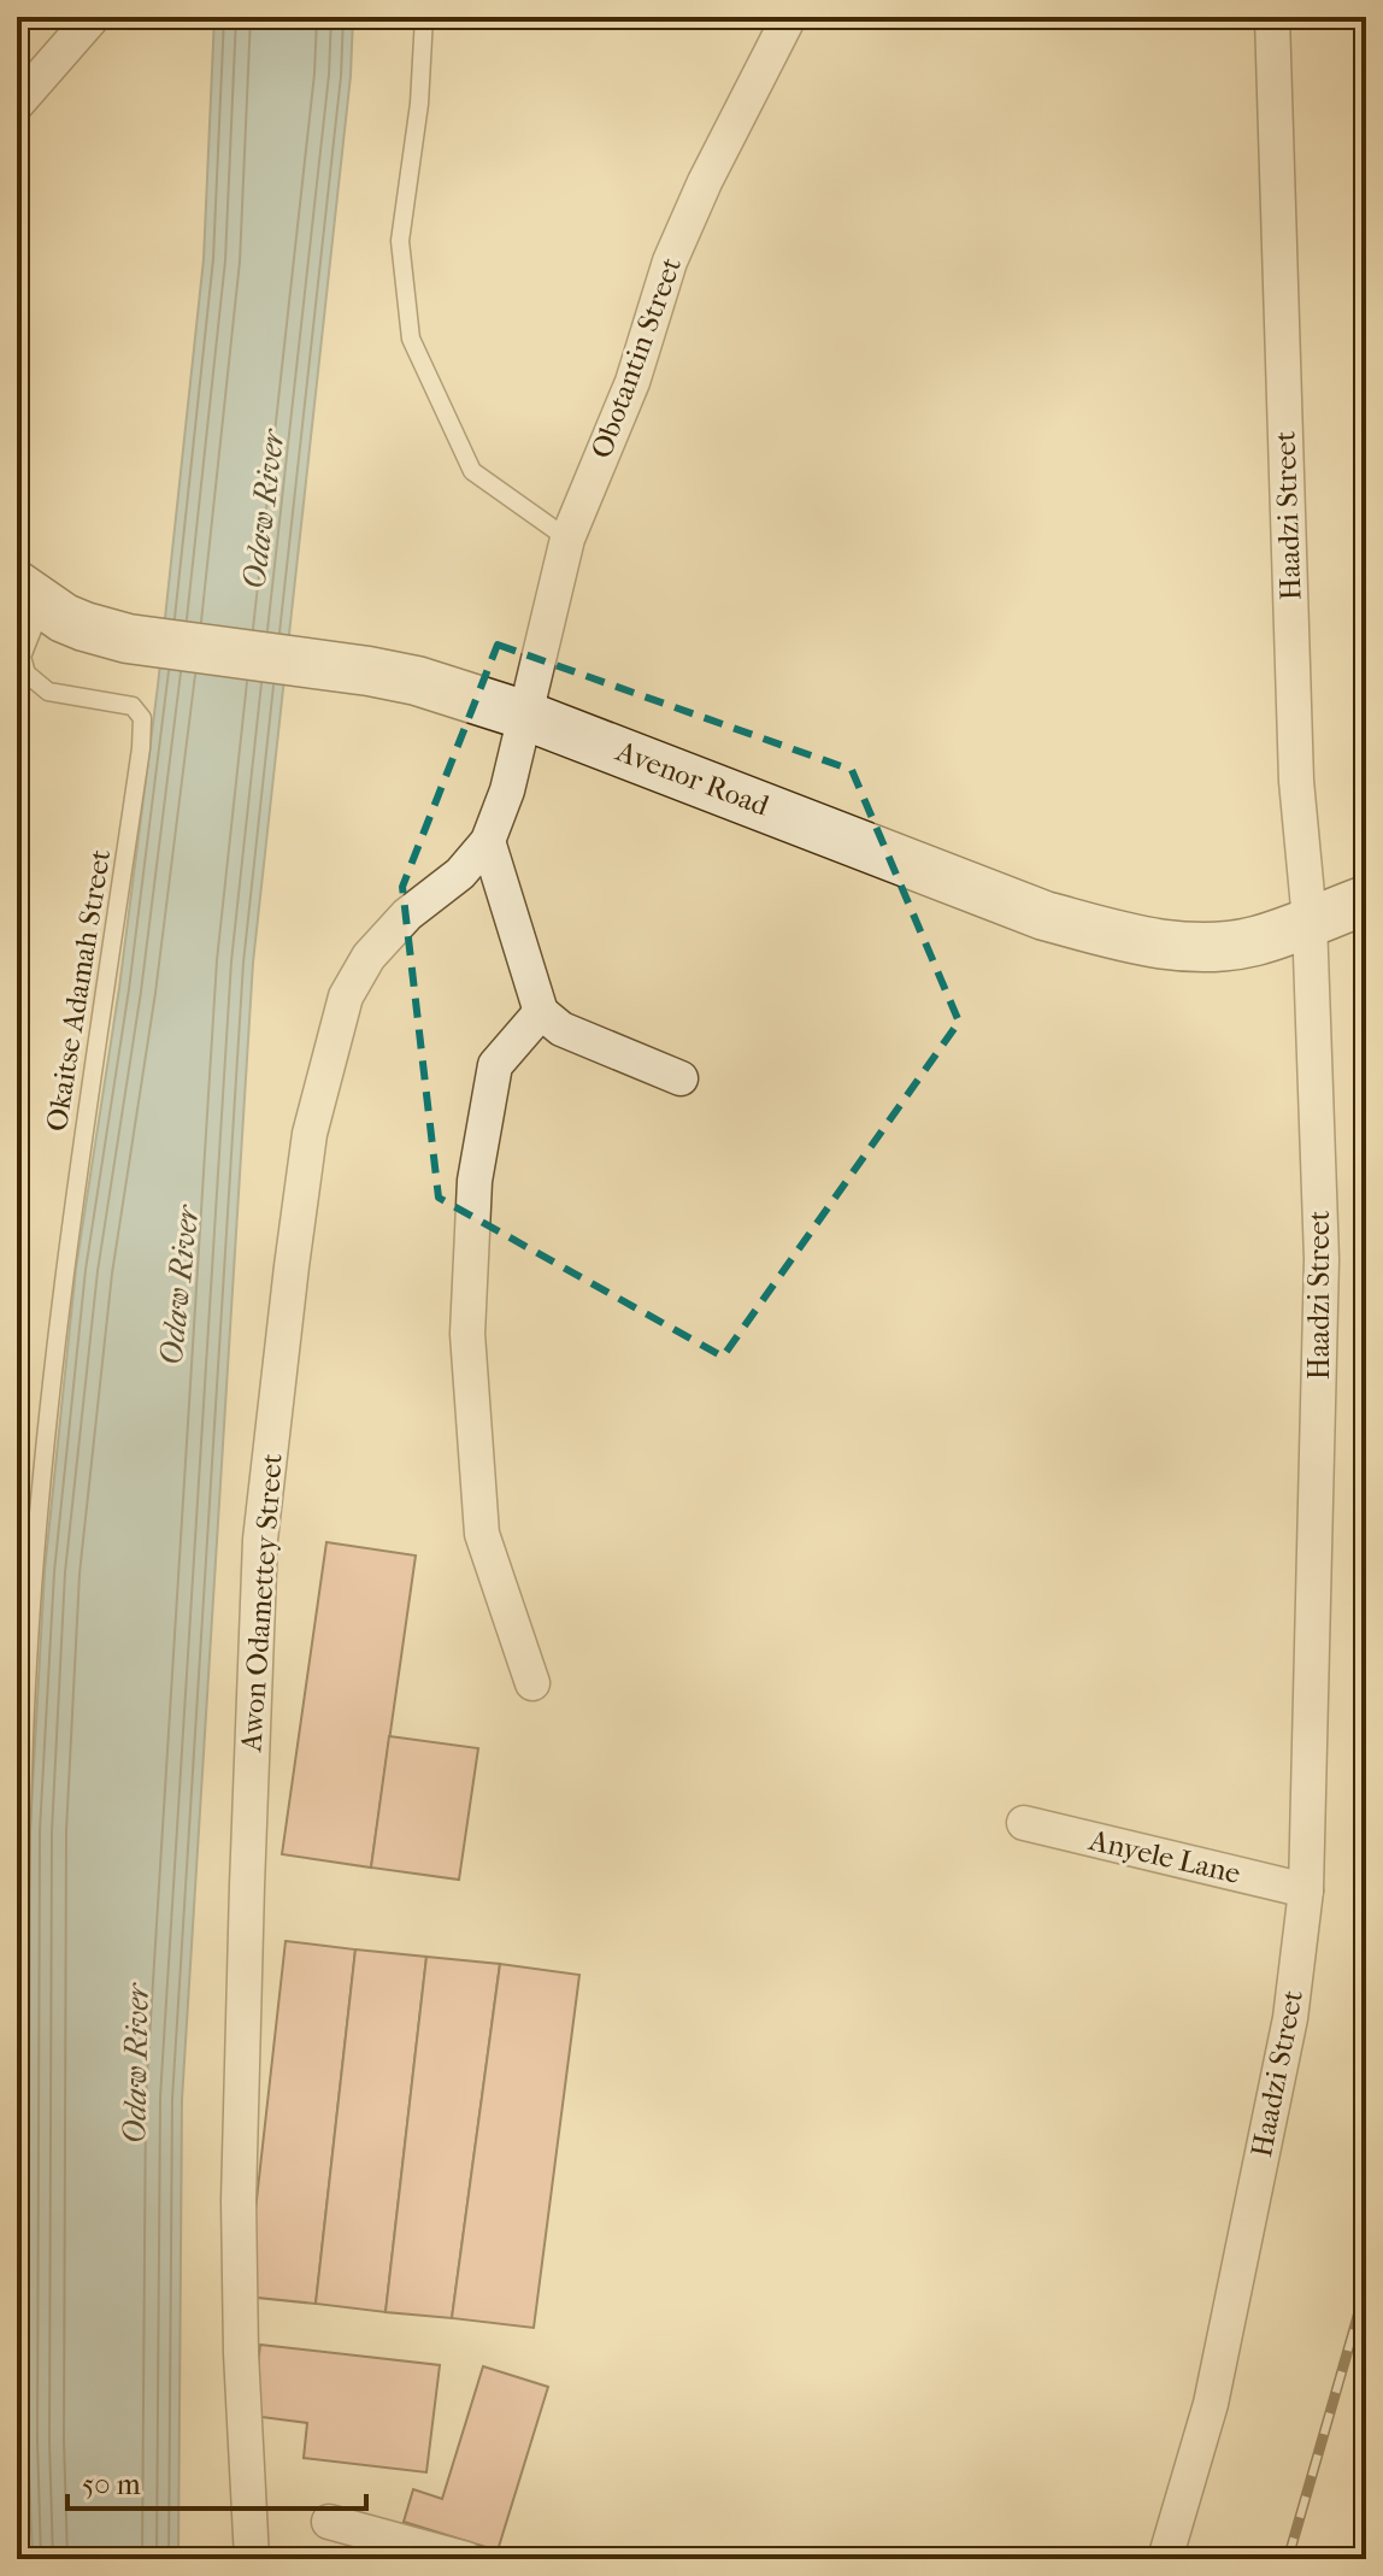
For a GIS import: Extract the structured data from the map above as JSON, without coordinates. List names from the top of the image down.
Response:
{
  "streets": {
    "street": [
      "Obotantin Street",
      "Haadzi Street",
      "Avenor Road",
      "Awon Odamettey Street",
      "Anyele Lane"
    ],
    "lane": ["Okaitse Adamah Street"]
  },
  "crossings": [
    ["Obotantin Street", "Avenor Road"],
    ["Obotantin Street", "Awon Odamettey Street"],
    ["Haadzi Street", "Avenor Road"],
    ["Haadzi Street", "Anyele Lane"],
    ["Avenor Road", "Okaitse Adamah Street"],
    ["Avenor Road", "Awon Odamettey Street"]
  ],
  "water": ["Odaw River"],
  "scale_bar": "50 m"
}
